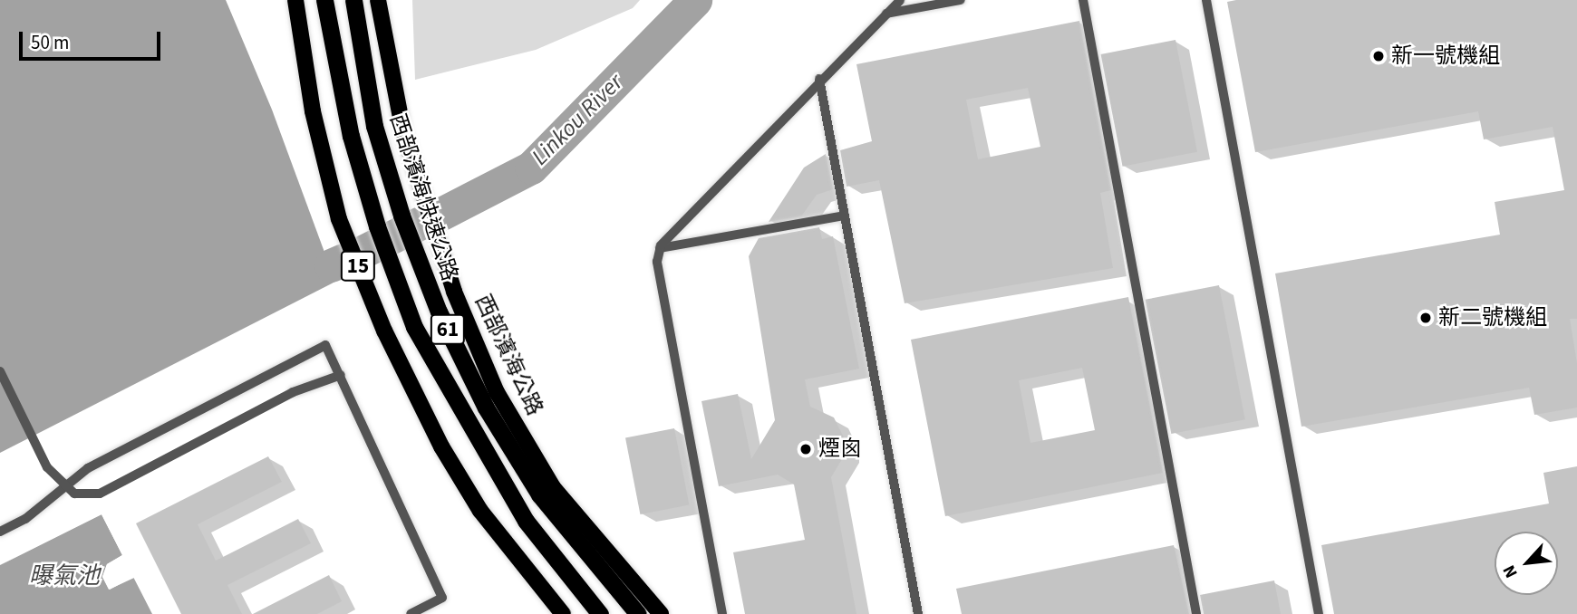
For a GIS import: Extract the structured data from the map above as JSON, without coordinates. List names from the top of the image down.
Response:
{
  "streets": {
    "highway": ["西部濱海快速公路", "61"],
    "main road": ["15", "西部濱海公路"]
  },
  "water": ["Linkou River", "曝氣池"],
  "places": ["新一號機組", "新二號機組", "煙囪"],
  "scale_bar": "50 m",
  "north": "bottom left"
}
